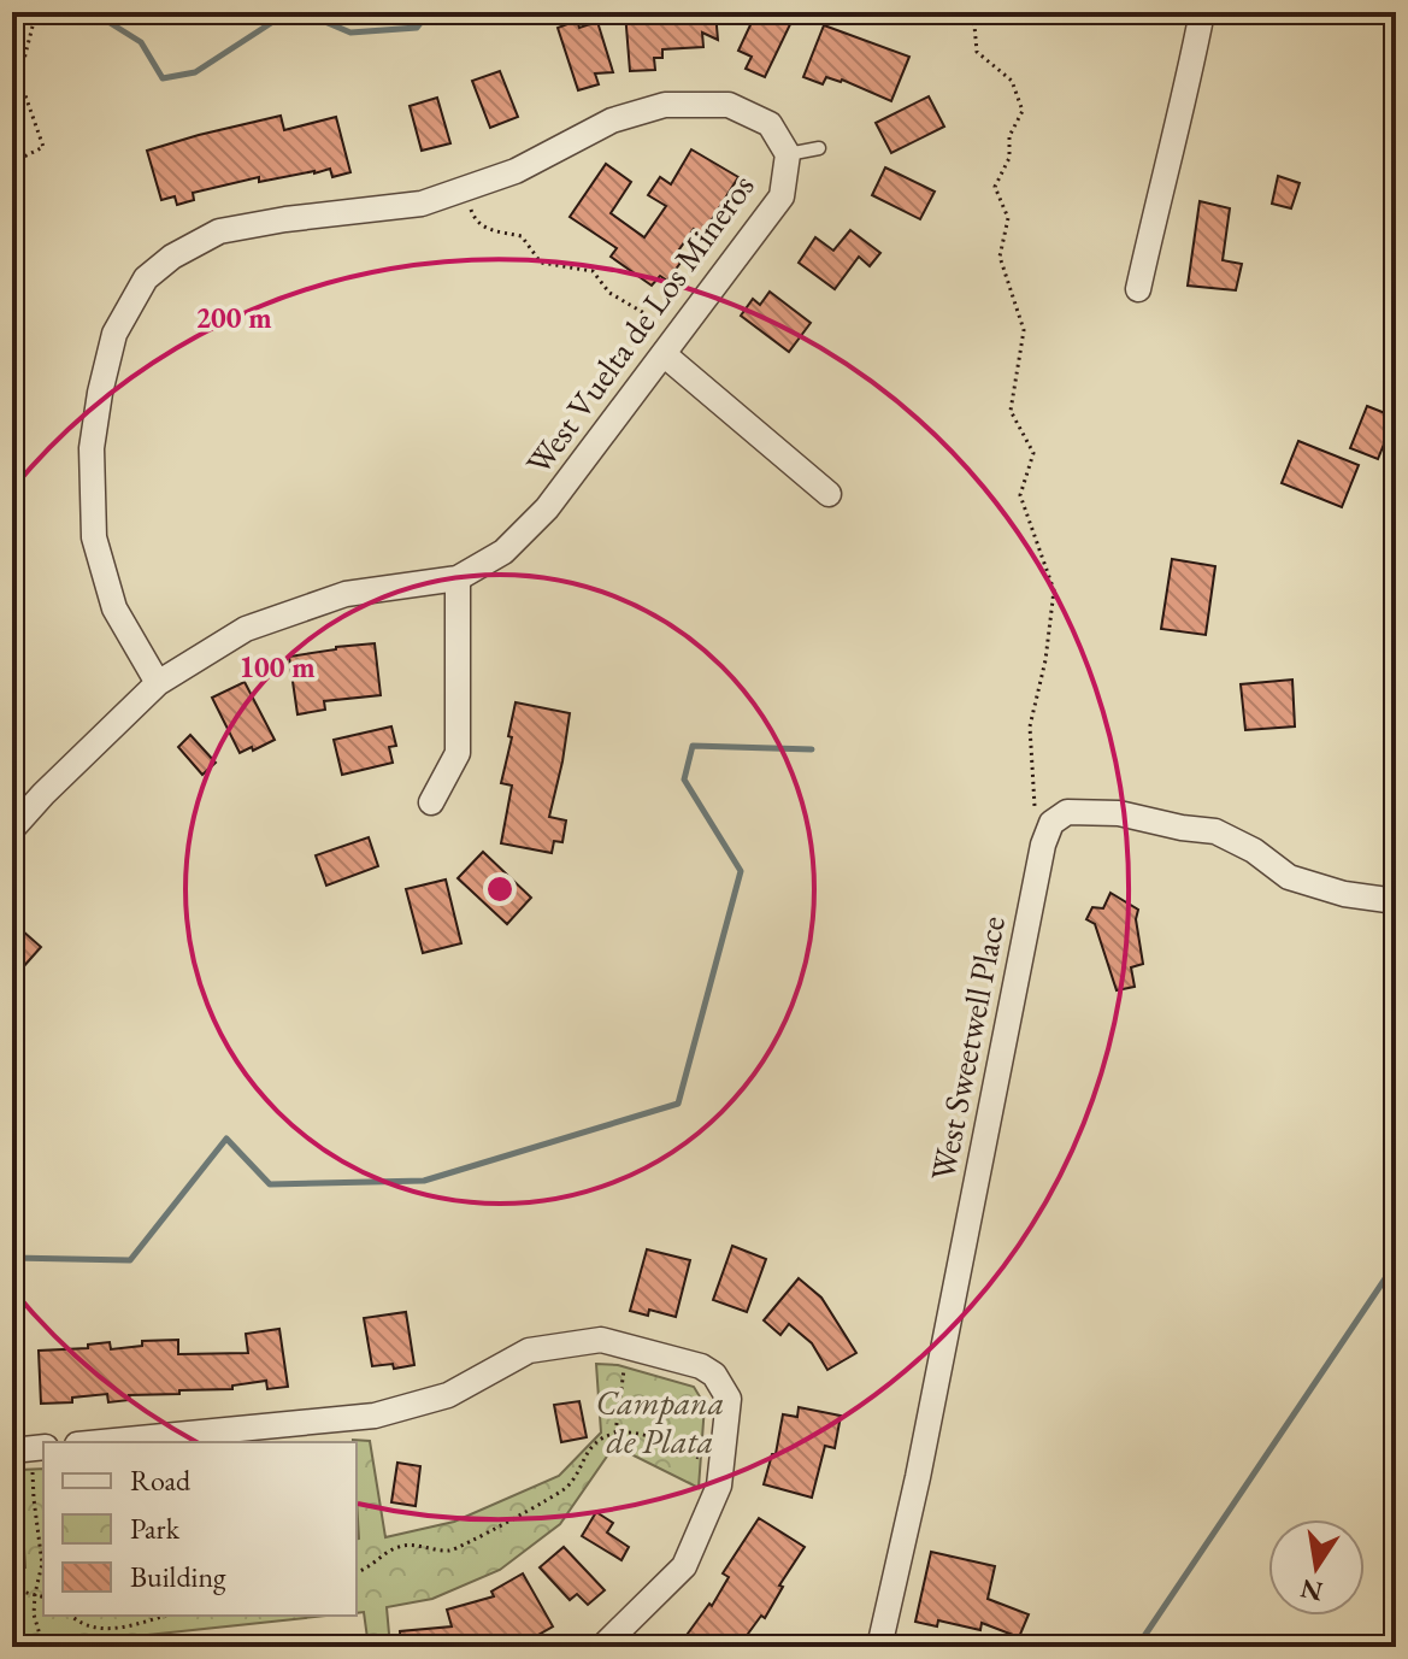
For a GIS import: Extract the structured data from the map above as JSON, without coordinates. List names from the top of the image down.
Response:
{
  "streets": {
    "street": ["West Vuelta de Los Mineros", "West Sweetwell Place"]
  },
  "parks": ["Campana de Plata"],
  "legend": ["Road", "Park", "Building"],
  "north": "bottom",
  "rings": ["200 m", "100 m"]
}
